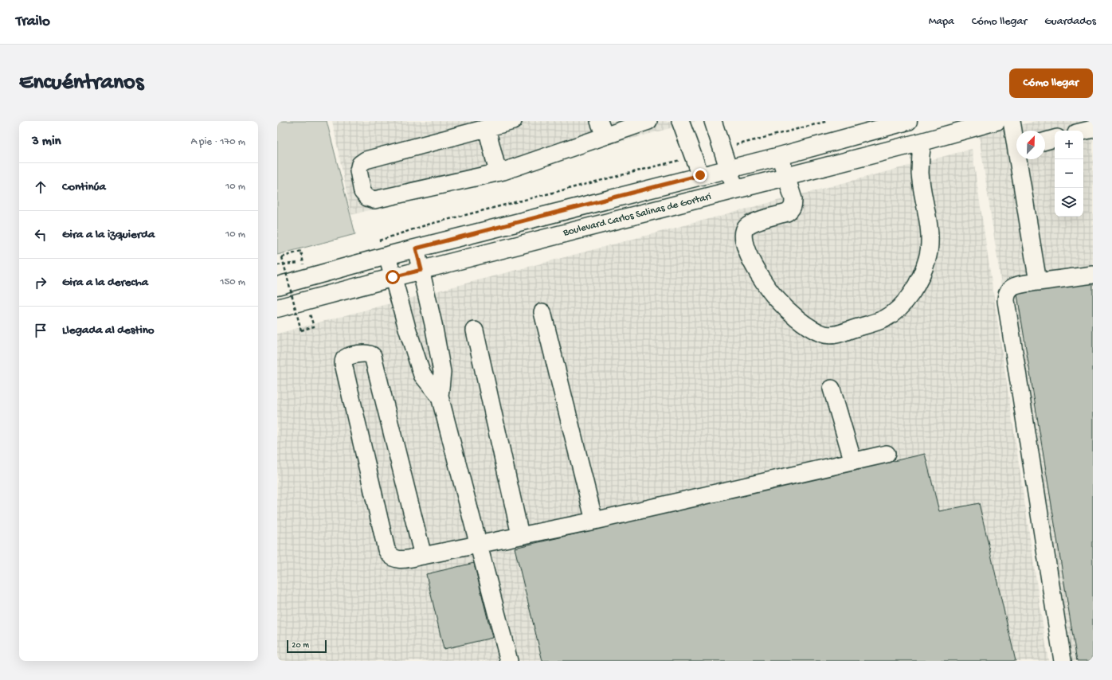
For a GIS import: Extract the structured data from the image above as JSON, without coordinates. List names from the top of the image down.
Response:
{
  "streets": {
    "main road": ["Boulevard Carlos Salinas de Gortari"]
  },
  "scale_bar": "20 m",
  "north": "top right",
  "page": {
    "header": "Trailo",
    "nav": ["Mapa", "Cómo llegar", "Guardados"],
    "buttons": "Cómo llegar",
    "title": "Encuéntranos",
    "heading": ["3 min", "A pie · 170 m"],
    "map_buttons": ["+", "−"],
    "list": [
      ["Continúa", "10 m"],
      ["Gira a la izquierda", "10 m"],
      ["Gira a la derecha", "150 m"],
      "Llegada al destino"
    ],
    "scale": "20 m"
  }
}
